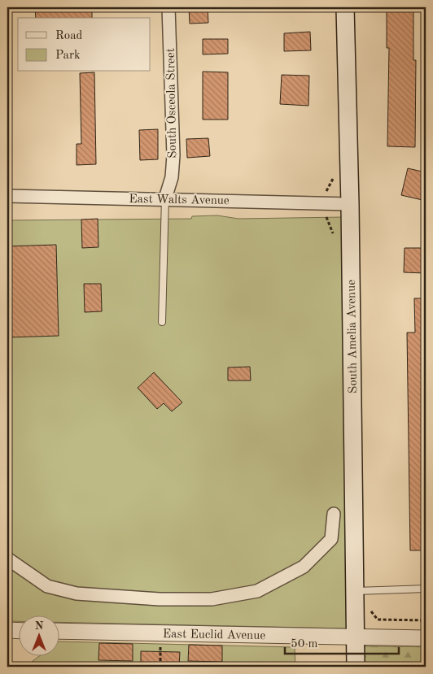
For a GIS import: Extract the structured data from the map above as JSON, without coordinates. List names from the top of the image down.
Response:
{
  "streets": {
    "main road": ["South Amelia Avenue"],
    "street": ["South Osceola Street", "East Walts Avenue", "East Euclid Avenue"]
  },
  "crossings": [
    ["South Osceola Street", "East Walts Avenue"],
    ["East Walts Avenue", "South Amelia Avenue"],
    ["South Amelia Avenue", "East Euclid Avenue"]
  ],
  "legend": ["Road", "Park"],
  "scale_bar": "50 m",
  "north": "top"
}
